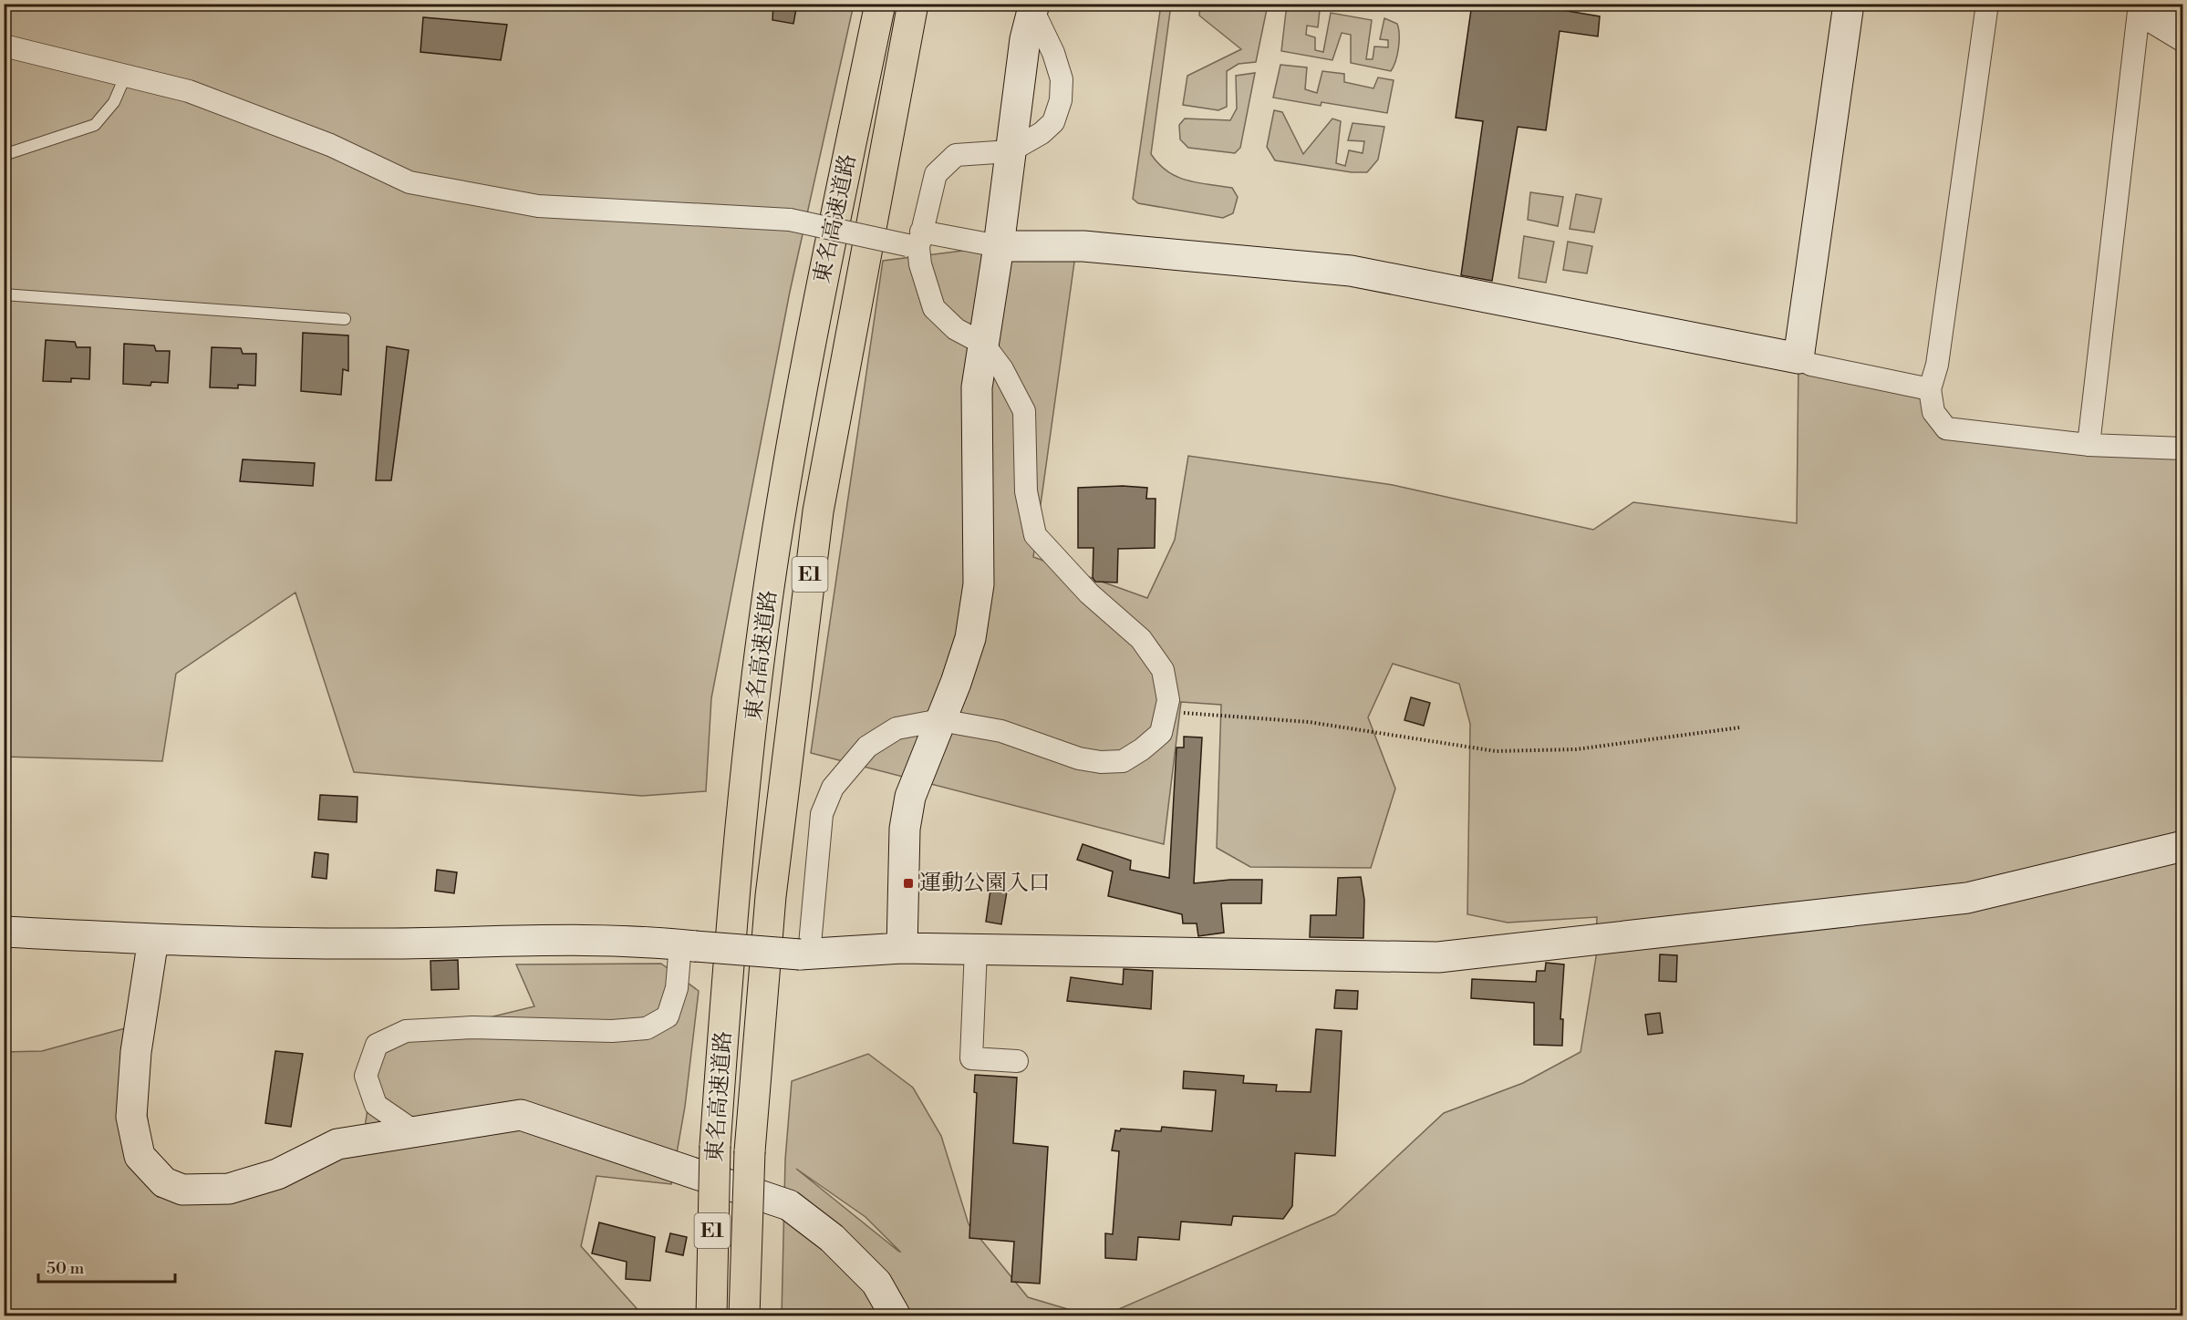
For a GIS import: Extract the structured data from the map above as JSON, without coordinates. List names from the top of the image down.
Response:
{
  "streets": {
    "highway": ["東名高速道路", "E1"]
  },
  "places": {
    "transit": ["運動公園入口"]
  },
  "scale_bar": "50 m"
}
